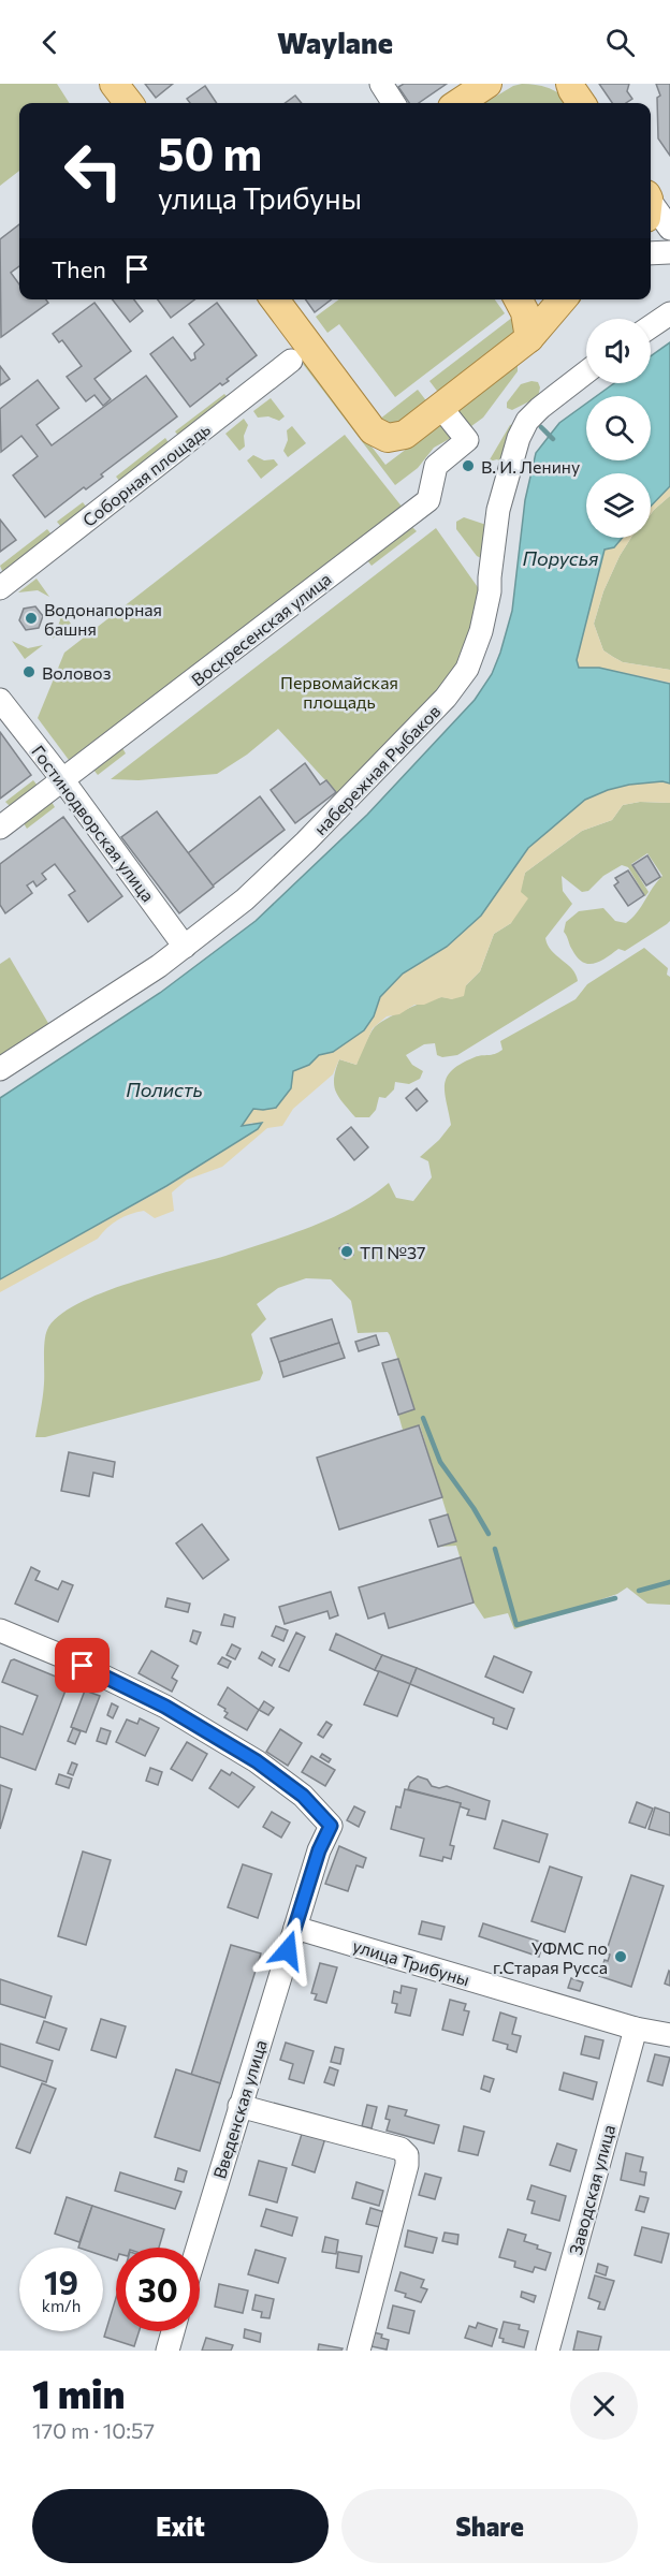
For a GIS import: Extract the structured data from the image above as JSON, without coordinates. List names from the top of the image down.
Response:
{
  "streets": {
    "street": [
      "Соборная площадь",
      "Воскресенская улица",
      "набережная Рыбаков",
      "Гостинодворская улица",
      "улица Трибуны",
      "Введенская улица",
      "Заводская улица"
    ]
  },
  "crossings": [
    ["Воскресенская улица", "Гостинодворская улица"],
    ["набережная Рыбаков", "Гостинодворская улица"],
    ["улица Трибуны", "Введенская улица"],
    ["улица Трибуны", "Заводская улица"]
  ],
  "water": ["Порусья", "Полисть"],
  "parks": ["Первомайская площадь"],
  "places": [
    "В. И. Ленину",
    "Водонапорная башня",
    "Воловоз",
    "ТП №37",
    "УФМС по г.Старая Русса"
  ],
  "page": {
    "header": "Waylane",
    "turn": ["50 m", "улица Трибуны"],
    "then": "Then",
    "speed": "19 km/h",
    "limit": "30",
    "heading": ["1 min", "170 m · 10:57"],
    "buttons": ["Exit", "Share"]
  }
}
